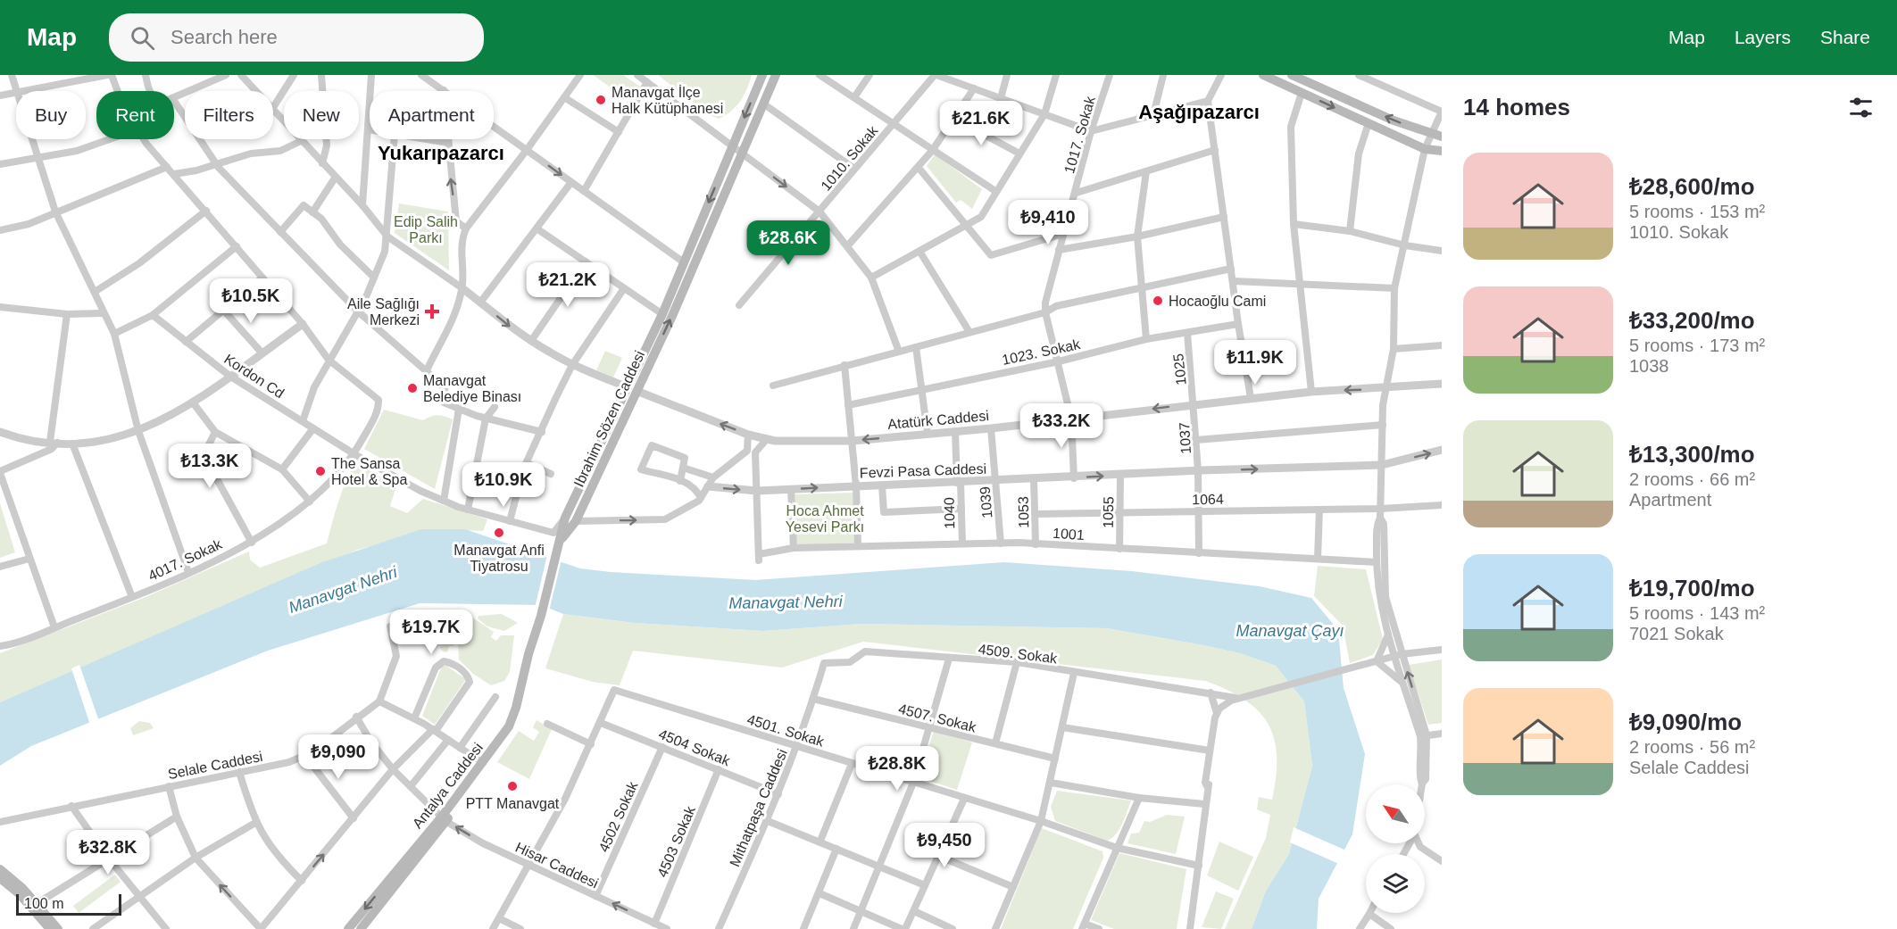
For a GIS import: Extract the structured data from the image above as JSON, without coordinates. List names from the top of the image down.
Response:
{
  "streets": {
    "main road": ["Ibrahim Sözen Caddesi", "Antalya Caddesi"],
    "street": [
      "1017. Sokak",
      "1010. Sokak",
      "1023. Sokak",
      "1025",
      "Kordon Cd",
      "Atatürk Caddesi",
      "1037",
      "Fevzi Pasa Caddesi",
      "1064",
      "1039",
      "1053",
      "1055",
      "1040",
      "1001",
      "4017. Sokak",
      "4509. Sokak",
      "4507. Sokak",
      "4501. Sokak",
      "4504 Sokak",
      "Selale Caddesi",
      "Mithatpaşa Caddesi",
      "4502 Sokak",
      "4503 Sokak",
      "Hisar Caddesi"
    ]
  },
  "crossings": [
    ["1017. Sokak", "1023. Sokak"],
    ["1017. Sokak", "Atatürk Caddesi"],
    ["1017. Sokak", "Fevzi Pasa Caddesi"],
    ["1023. Sokak", "1025"],
    ["1025", "Atatürk Caddesi"],
    ["1025", "1037"],
    ["Kordon Cd", "Ibrahim Sözen Caddesi"],
    ["Kordon Cd", "4017. Sokak"],
    ["Ibrahim Sözen Caddesi", "Atatürk Caddesi"],
    ["Ibrahim Sözen Caddesi", "Antalya Caddesi"],
    ["Atatürk Caddesi", "1037"],
    ["Atatürk Caddesi", "1039"],
    ["Atatürk Caddesi", "1040"],
    ["1037", "Fevzi Pasa Caddesi"],
    ["1037", "1064"],
    ["1037", "1001"],
    ["Fevzi Pasa Caddesi", "1039"],
    ["Fevzi Pasa Caddesi", "1053"],
    ["Fevzi Pasa Caddesi", "1055"],
    ["Fevzi Pasa Caddesi", "1040"],
    ["Fevzi Pasa Caddesi", "1001"],
    ["1064", "1053"],
    ["1064", "1055"],
    ["1039", "1001"],
    ["1053", "1001"],
    ["1055", "1001"],
    ["1040", "1001"],
    ["4509. Sokak", "Mithatpaşa Caddesi"],
    ["4507. Sokak", "Mithatpaşa Caddesi"],
    ["4501. Sokak", "4504 Sokak"],
    ["4501. Sokak", "Mithatpaşa Caddesi"],
    ["4501. Sokak", "Hisar Caddesi"],
    ["4504 Sokak", "Mithatpaşa Caddesi"],
    ["4504 Sokak", "4502 Sokak"],
    ["4504 Sokak", "4503 Sokak"],
    ["Antalya Caddesi", "Hisar Caddesi"],
    ["4502 Sokak", "Hisar Caddesi"],
    ["4503 Sokak", "Hisar Caddesi"]
  ],
  "one_way": ["Hisar Caddesi"],
  "districts": ["Aşağıpazarcı", "Yukarıpazarcı"],
  "water": ["Manavgat Nehri", "Manavgat Çayı"],
  "parks": ["Edip Salih Parkı", "Hoca Ahmet Yesevi Parkı"],
  "places": {
    "other": [
      "Manavgat İlçe Halk Kütüphanesi",
      "Hocaoğlu Cami",
      "Manavgat Belediye Binası",
      "The Sansa Hotel & Spa",
      "Manavgat Anfi Tiyatrosu",
      "PTT Manavgat"
    ],
    "health": ["Aile Sağlığı Merkezi"]
  },
  "scale_bar": "100 m",
  "north": "top left",
  "page": {
    "header": "Map",
    "search": "Search here",
    "nav": ["Map", "Layers", "Share"],
    "heading": "14 homes",
    "chip": [
      "Buy",
      "Rent",
      "Filters",
      "New",
      "Apartment"
    ],
    "price": [
      "₺21.6K",
      "₺9,410",
      "₺28.6K",
      "₺21.2K",
      "₺10.5K",
      "₺11.9K",
      "₺33.2K",
      "₺13.3K",
      "₺10.9K",
      "₺19.7K",
      "₺9,090",
      "₺28.8K",
      "₺9,450",
      "₺32.8K"
    ],
    "list": [
      {
        "name": "₺28,600/mo",
        "note": "5 rooms · 153 m² · 1010. Sokak"
      },
      {
        "name": "₺33,200/mo",
        "note": "5 rooms · 173 m² · 1038"
      },
      {
        "name": "₺13,300/mo",
        "note": "2 rooms · 66 m² · Apartment"
      },
      {
        "name": "₺19,700/mo",
        "note": "5 rooms · 143 m² · 7021 Sokak"
      },
      {
        "name": "₺9,090/mo",
        "note": "2 rooms · 56 m² · Selale Caddesi"
      }
    ],
    "scale": "100 m"
  }
}
